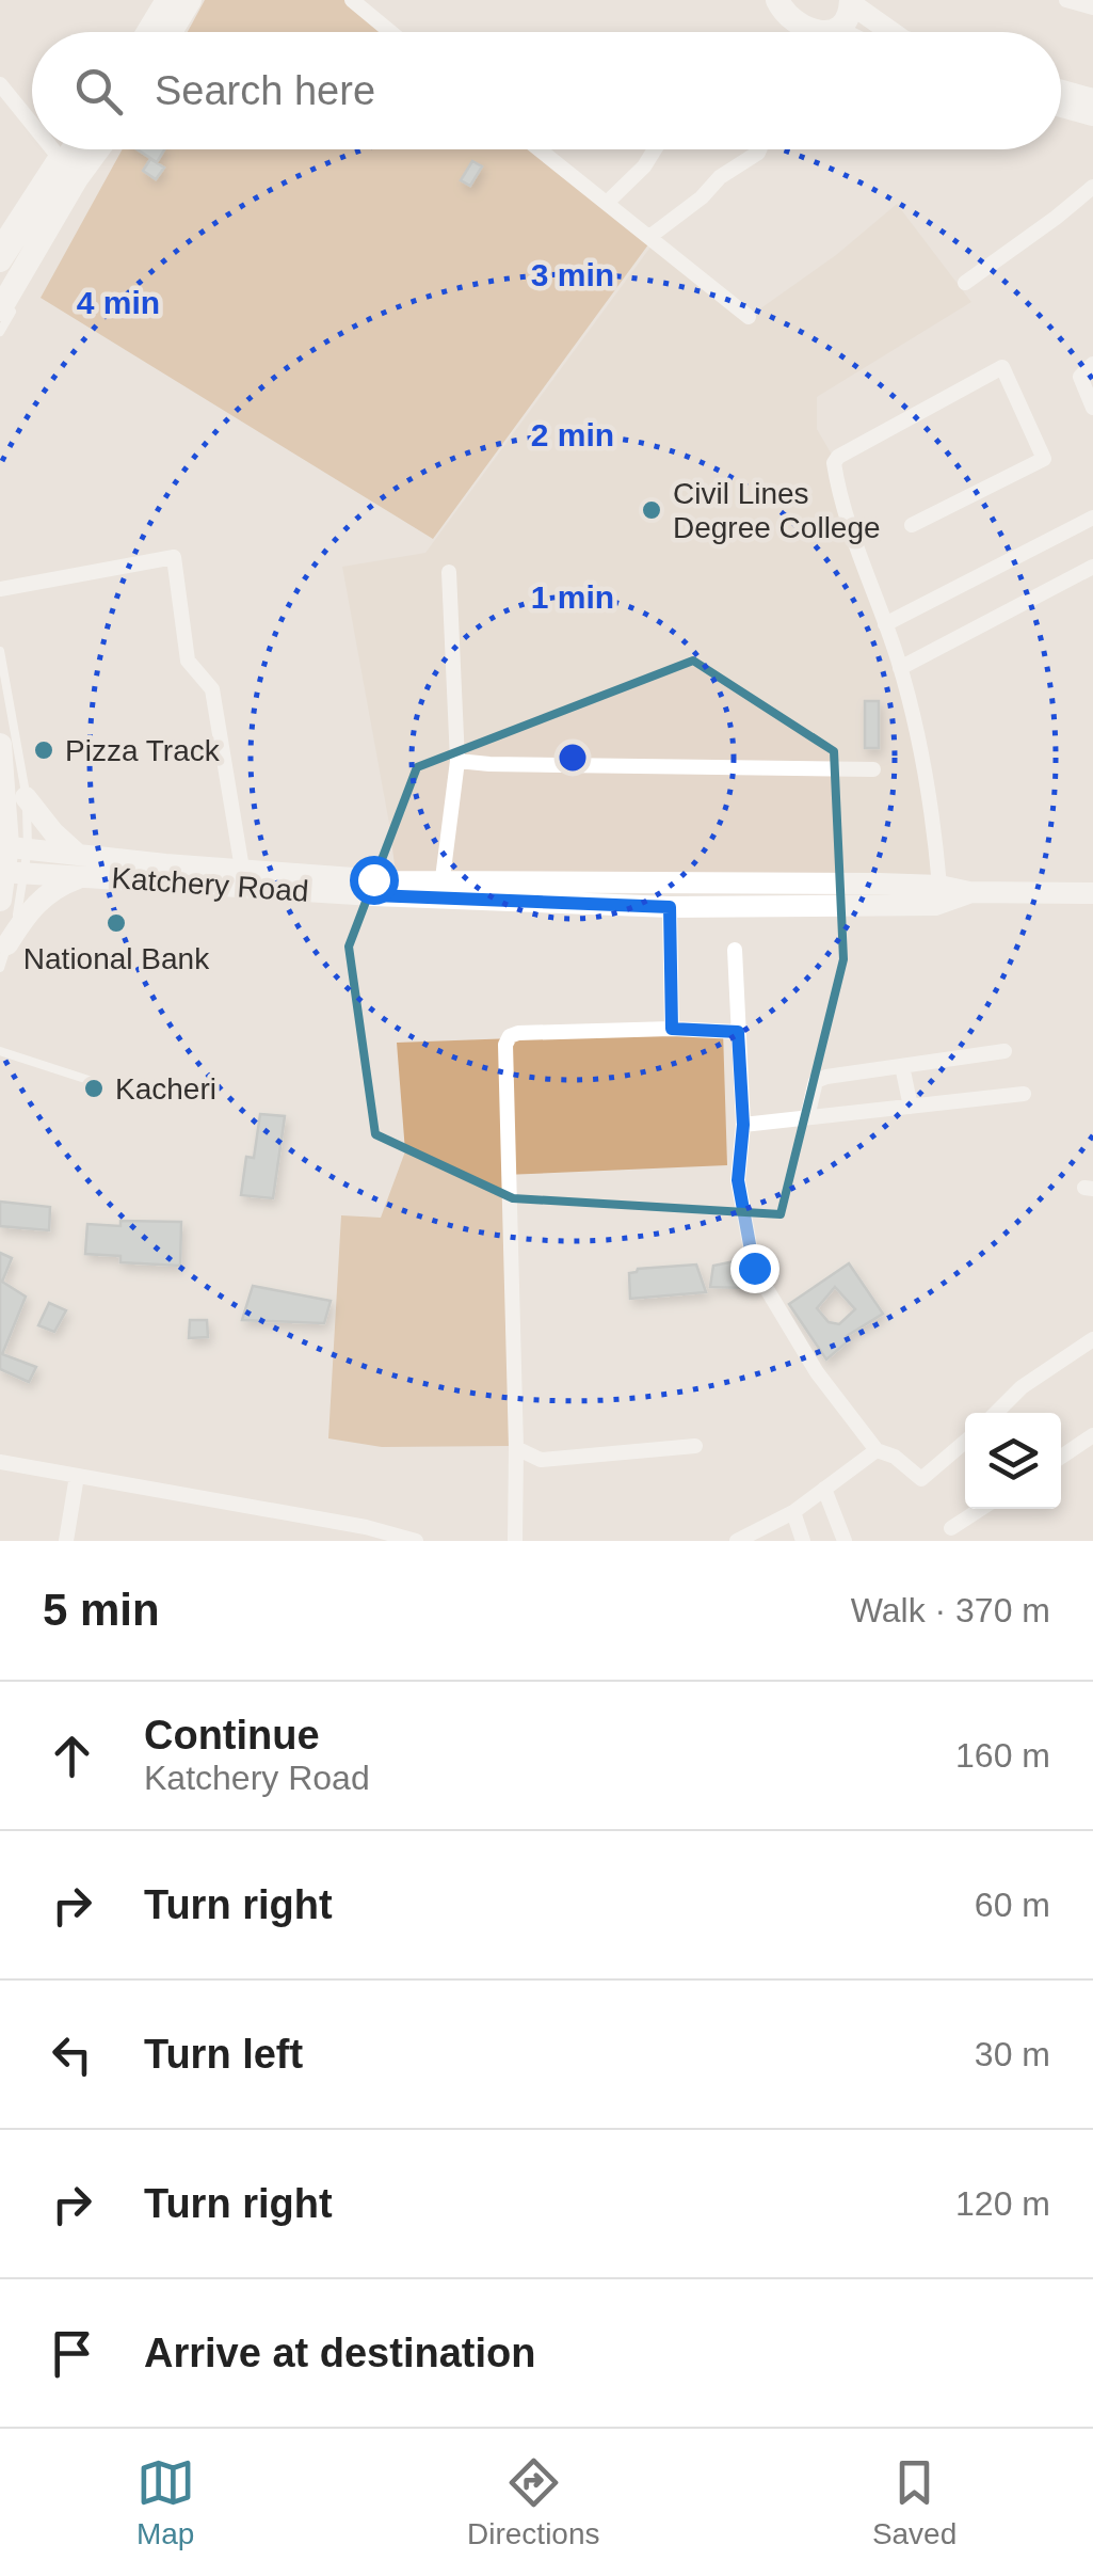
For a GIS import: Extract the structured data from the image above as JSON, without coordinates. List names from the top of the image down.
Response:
{
  "streets": {
    "main road": ["Katchery Road"]
  },
  "places": [
    "Civil Lines Degree College",
    "Pizza Track",
    "National Bank",
    "Kacheri"
  ],
  "page": {
    "search": "Search here",
    "heading": ["5 min", "Walk · 370 m"],
    "list": [
      ["Continue", "Katchery Road", "160 m"],
      ["Turn right", "60 m"],
      ["Turn left", "30 m"],
      ["Turn right", "120 m"],
      "Arrive at destination"
    ],
    "nav": ["Map", "Directions", "Saved"]
  },
  "rings": [
    "3 min",
    "4 min",
    "2 min",
    "1 min"
  ]
}
